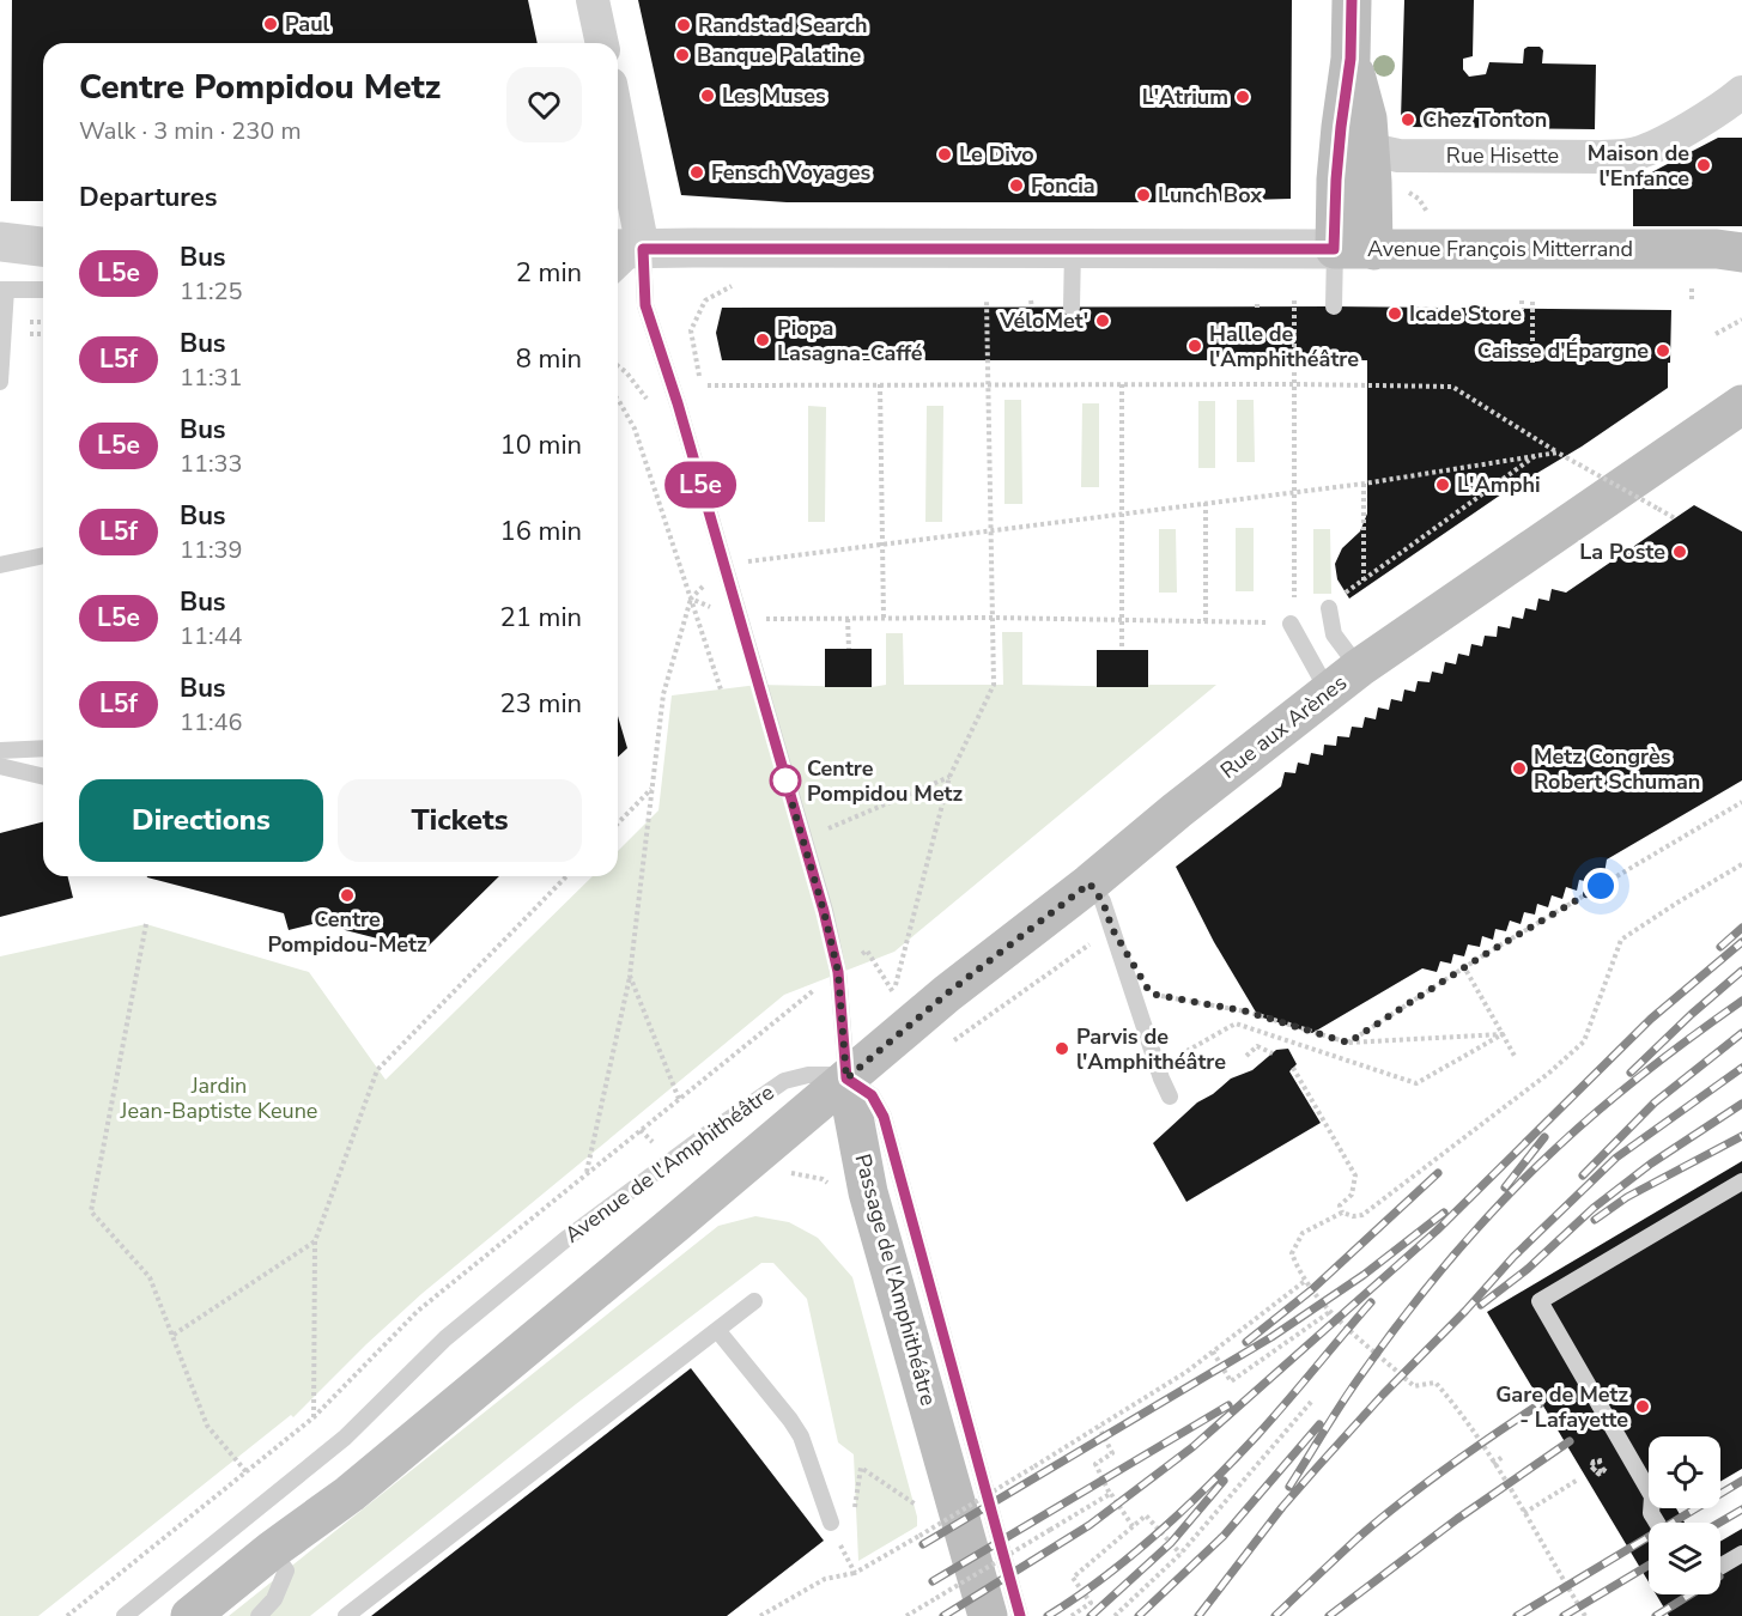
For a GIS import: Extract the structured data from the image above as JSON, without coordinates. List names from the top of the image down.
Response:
{
  "streets": {
    "main road": [
      "Avenue François Mitterrand",
      "Rue aux Arènes",
      "Avenue de l'Amphithéâtre",
      "Passage de l'Amphithéâtre"
    ],
    "street": ["Rue Hisette"]
  },
  "crossings": [
    ["Rue aux Arènes", "Avenue de l'Amphithéâtre"],
    ["Rue aux Arènes", "Passage de l'Amphithéâtre"],
    ["Avenue de l'Amphithéâtre", "Passage de l'Amphithéâtre"]
  ],
  "parks": ["Jardin Jean-Baptiste Keune"],
  "places": [
    "Paul",
    "Randstad Search",
    "Banque Palatine",
    "Les Muses",
    "L'Atrium",
    "Chez Tonton",
    "Le Divo",
    "Maison de l'Enfance",
    "Fensch Voyages",
    "Foncia",
    "Lunch Box",
    "Icade Store",
    "VéloMet'",
    "Piopa Lasagna-Caffé",
    "Halle de l'Amphithéâtre",
    "Caisse d'Épargne",
    "L'Amphi",
    "La Poste",
    "Metz Congrès Robert Schuman",
    "Centre Pompidou Metz",
    "Centre Pompidou-Metz",
    "Parvis de l'Amphithéâtre",
    "Gare de Metz - Lafayette"
  ],
  "lines": ["bus line L5e"],
  "page": {
    "on_map": "L5e",
    "heading": [
      ["Centre Pompidou Metz", "Walk · 3 min · 230 m"],
      "Departures"
    ],
    "list": [
      {
        "mark": "L5e",
        "name": "Bus",
        "note": "11:25",
        "value": "2 min"
      },
      {
        "mark": "L5f",
        "name": "Bus",
        "note": "11:31",
        "value": "8 min"
      },
      {
        "mark": "L5e",
        "name": "Bus",
        "note": "11:33",
        "value": "10 min"
      },
      {
        "mark": "L5f",
        "name": "Bus",
        "note": "11:39",
        "value": "16 min"
      },
      {
        "mark": "L5e",
        "name": "Bus",
        "note": "11:44",
        "value": "21 min"
      },
      {
        "mark": "L5f",
        "name": "Bus",
        "note": "11:46",
        "value": "23 min"
      }
    ],
    "buttons": ["Directions", "Tickets"]
  }
}
